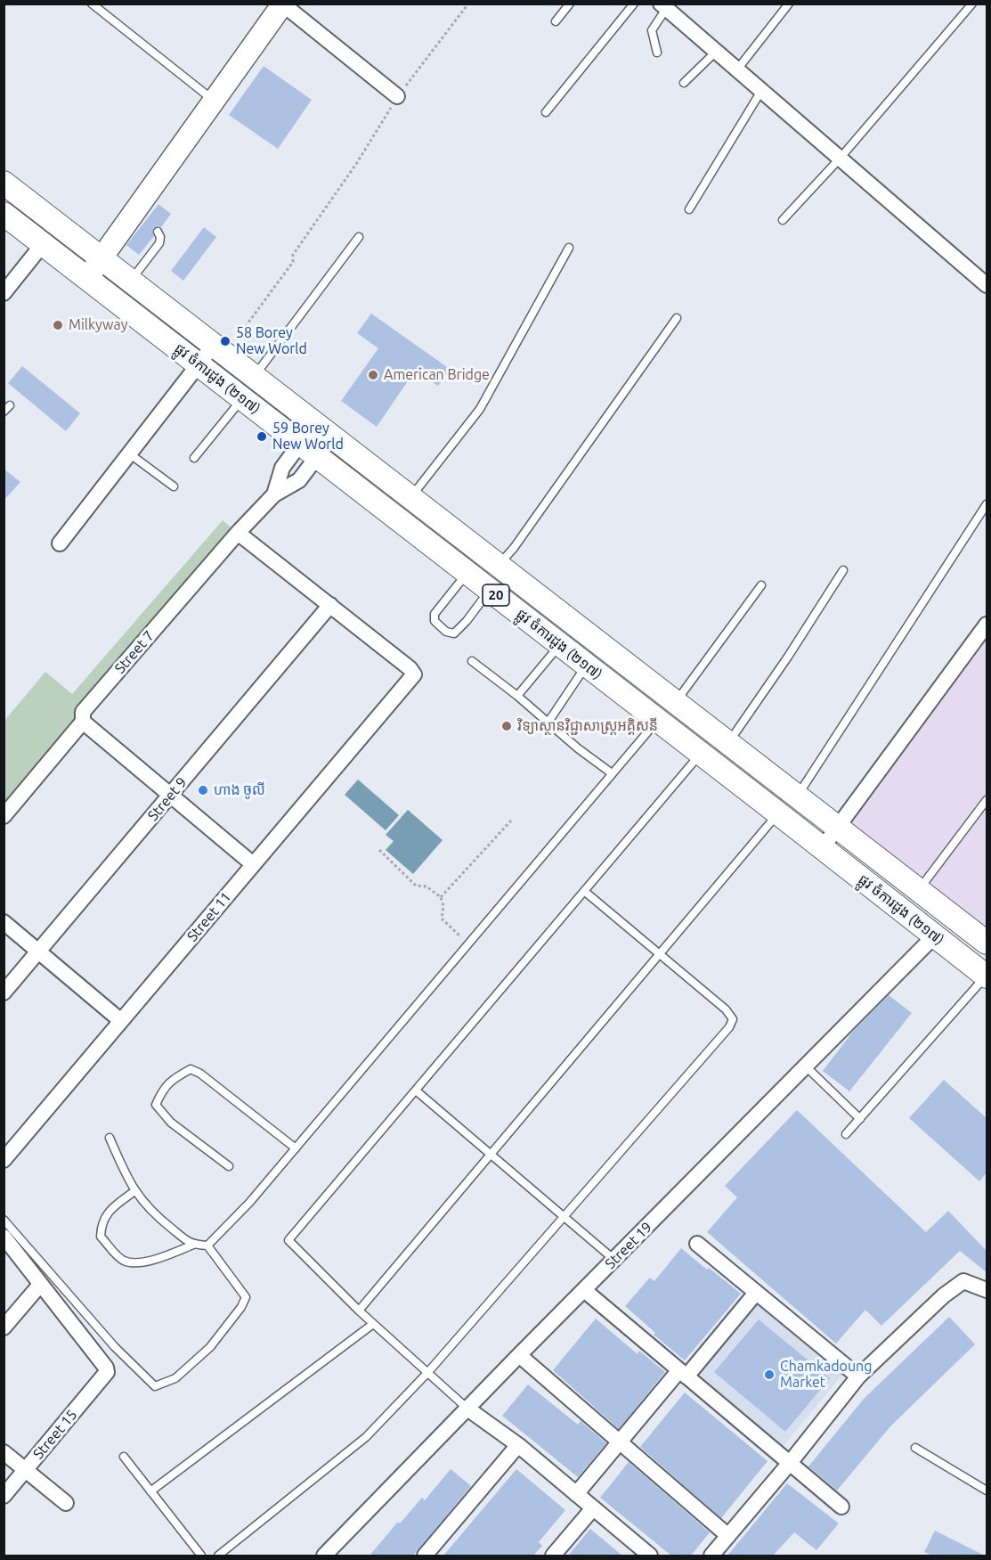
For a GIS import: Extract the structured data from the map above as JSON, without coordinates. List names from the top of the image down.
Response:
{
  "streets": {
    "main road": ["ផ្លូវ ចំការដូង (២១៧)", "20"],
    "street": [
      "Street 7",
      "Street 9",
      "Street 11",
      "Street 19",
      "Street 15"
    ]
  },
  "crossings": [
    ["ផ្លូវ ចំការដូង (២១៧)", "Street 7"],
    ["ផ្លូវ ចំការដូង (២១៧)", "Street 19"],
    ["Street 9", "Street 11"]
  ],
  "places": [
    "Milkyway",
    "58 Borey New World",
    "American Bridge",
    "59 Borey New World",
    "វិទ្យាស្ថានវិជ្ជាសាស្រ្តអគ្គិសនី",
    "ហាង ចូលី",
    "Chamkadoung Market"
  ]
}
